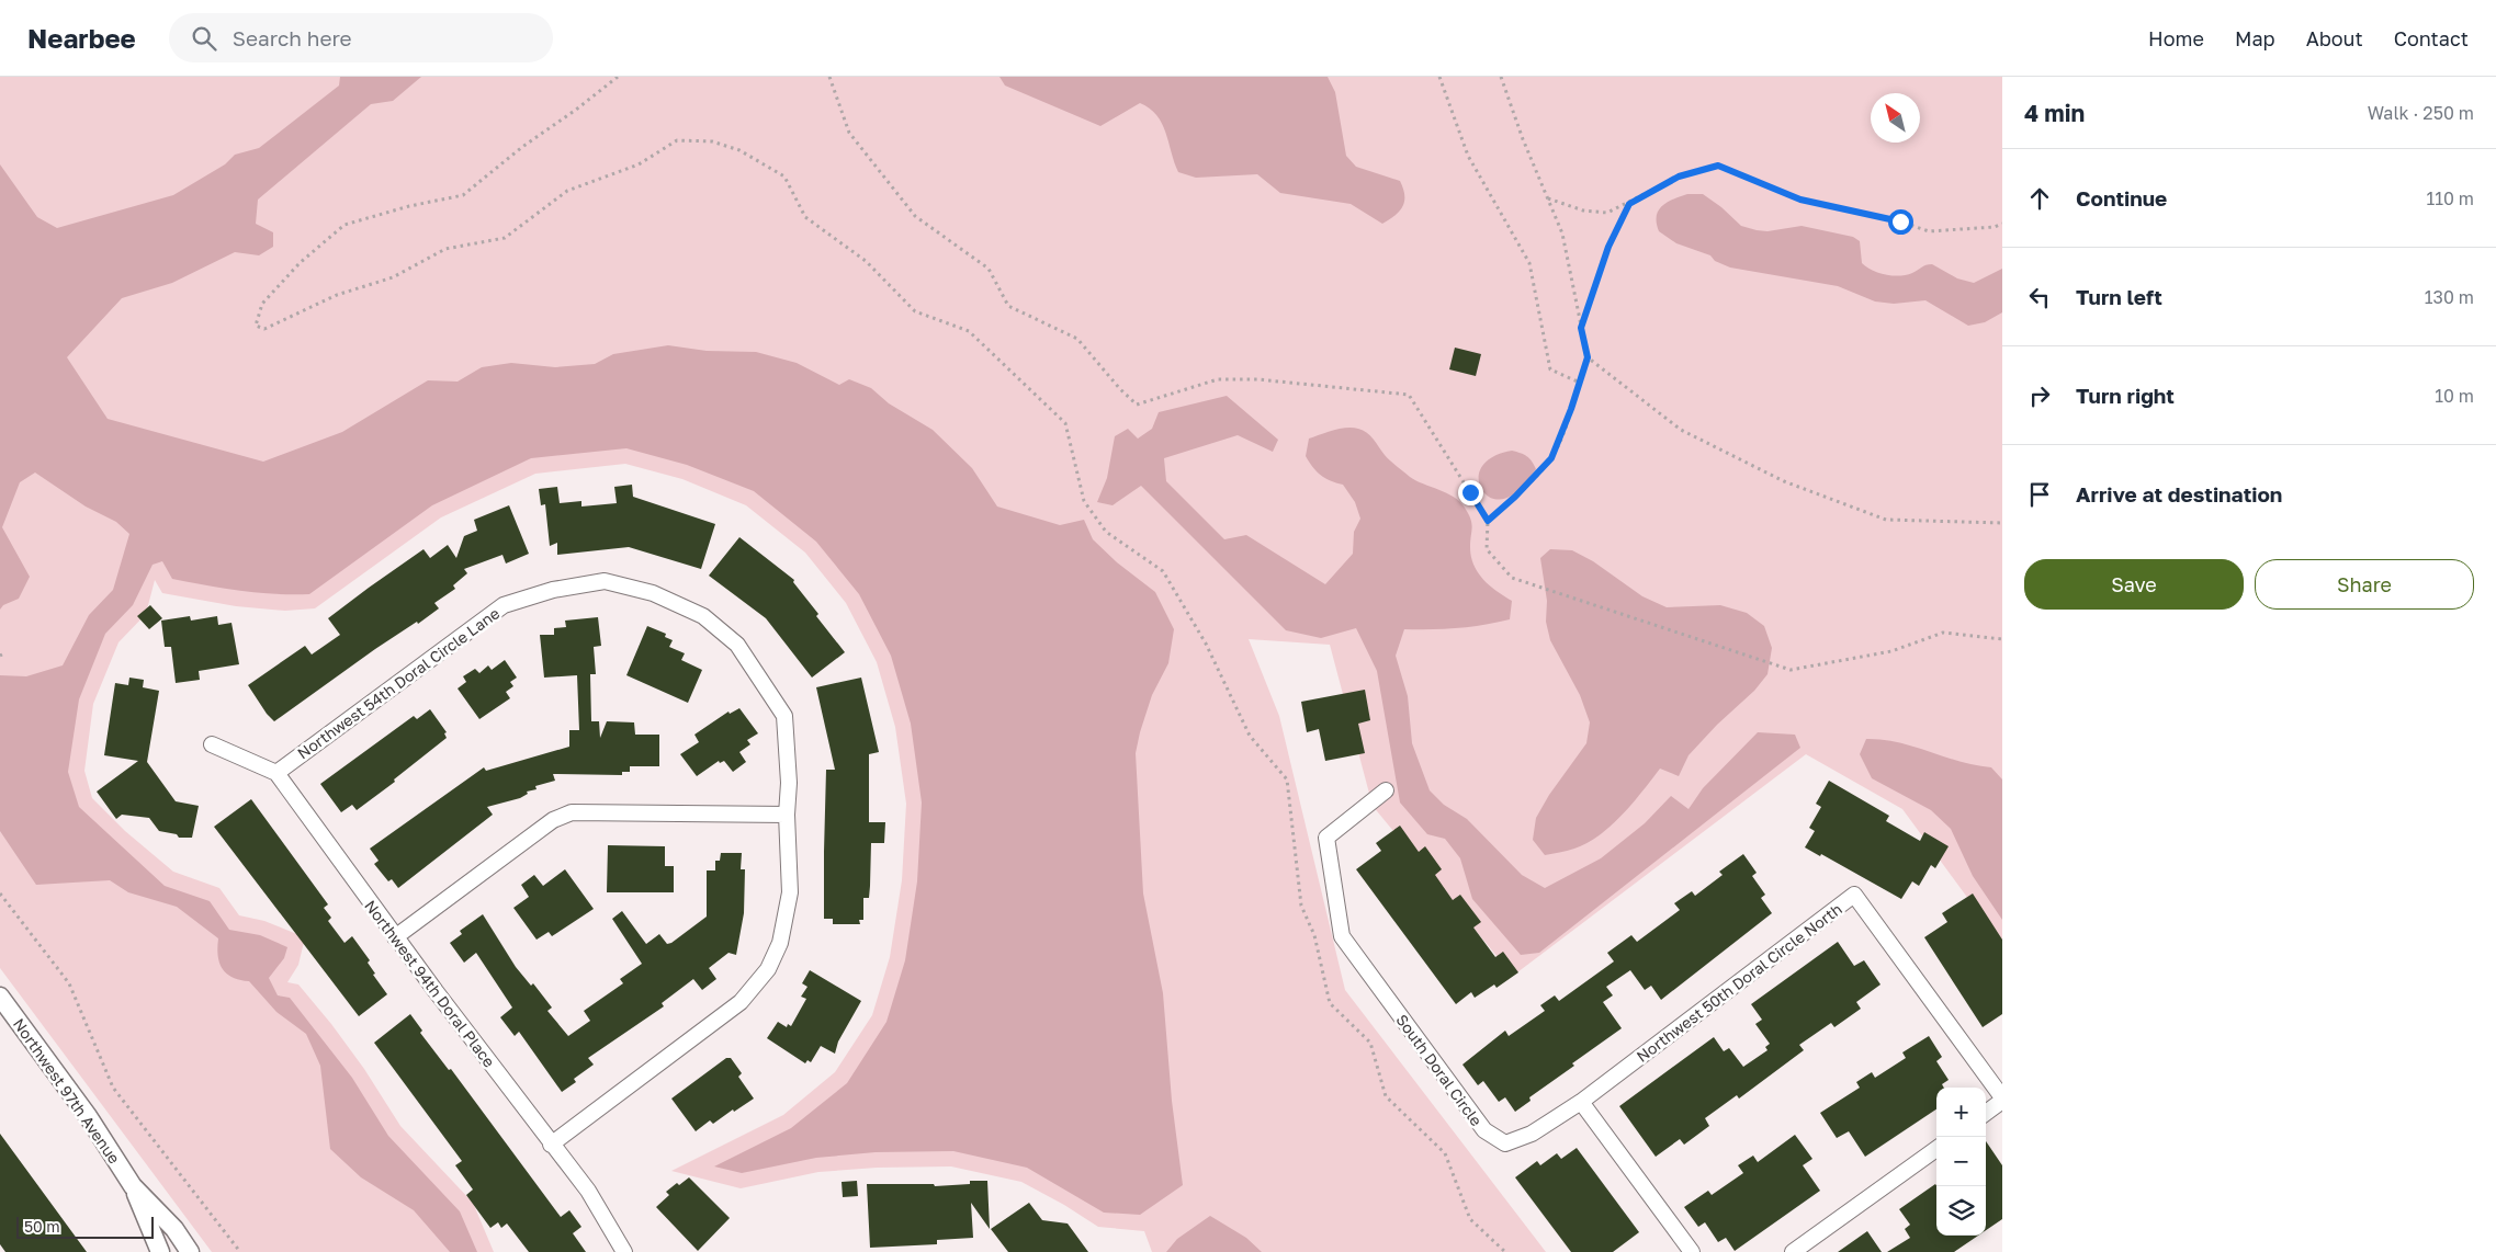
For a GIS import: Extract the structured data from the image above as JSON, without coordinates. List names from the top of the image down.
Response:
{
  "streets": {
    "street": [
      "Northwest 54th Doral Circle Lane",
      "Northwest 50th Doral Circle North",
      "Northwest 94th Doral Place",
      "South Doral Circle",
      "Northwest 97th Avenue"
    ]
  },
  "crossings": [
    ["Northwest 54th Doral Circle Lane", "Northwest 94th Doral Place"],
    ["Northwest 50th Doral Circle North", "South Doral Circle"]
  ],
  "scale_bar": "50 m",
  "north": "top left",
  "page": {
    "header": "Nearbee",
    "search": "Search here",
    "nav": [
      "Home",
      "Map",
      "About",
      "Contact"
    ],
    "heading": ["4 min", "Walk · 250 m"],
    "list": [
      ["Continue", "110 m"],
      ["Turn left", "130 m"],
      ["Turn right", "10 m"],
      "Arrive at destination"
    ],
    "buttons": ["Save", "Share"],
    "map_buttons": ["+", "−"],
    "scale": "50 m"
  }
}
